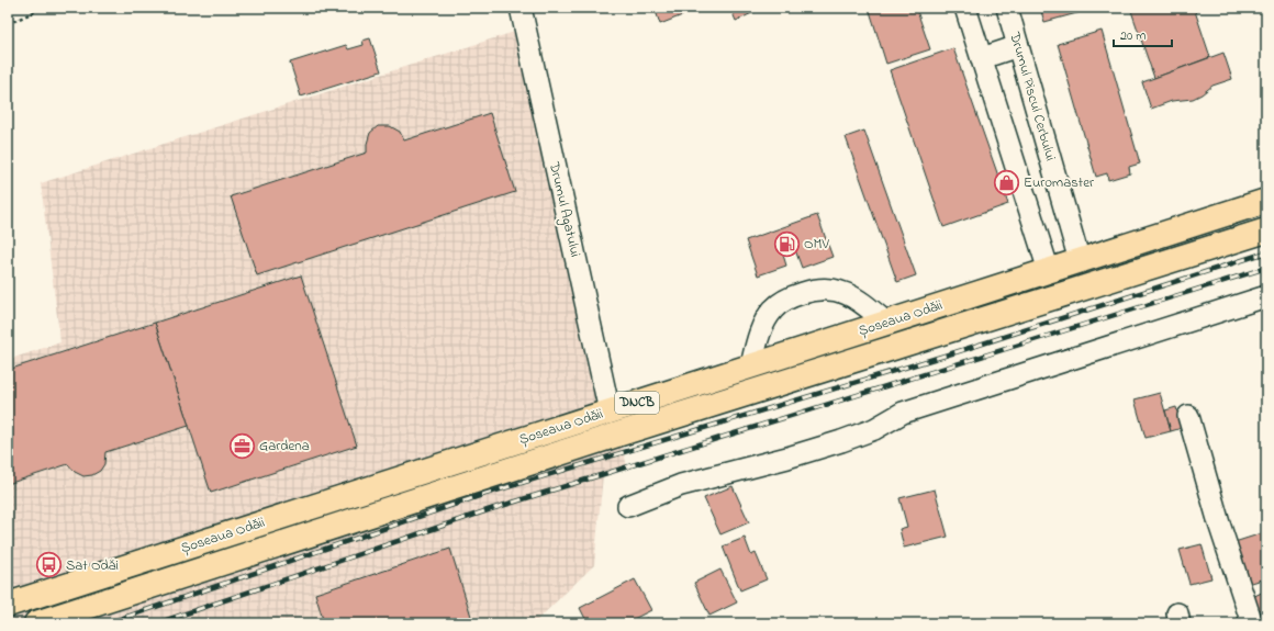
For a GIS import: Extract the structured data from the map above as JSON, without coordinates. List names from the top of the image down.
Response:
{
  "streets": {
    "main road": ["Șoseaua Odăii", "DNCB"],
    "street": ["Drumul Piscul Cerbului", "Drumul Agatului"]
  },
  "crossings": [
    ["Drumul Piscul Cerbului", "Șoseaua Odăii"],
    ["Drumul Agatului", "Șoseaua Odăii"]
  ],
  "places": {
    "shop": ["Euromaster"],
    "fuel station": ["OMV"],
    "office": ["Gardena"],
    "bus stop": ["Sat Odăi"]
  },
  "scale_bar": "20 m"
}
